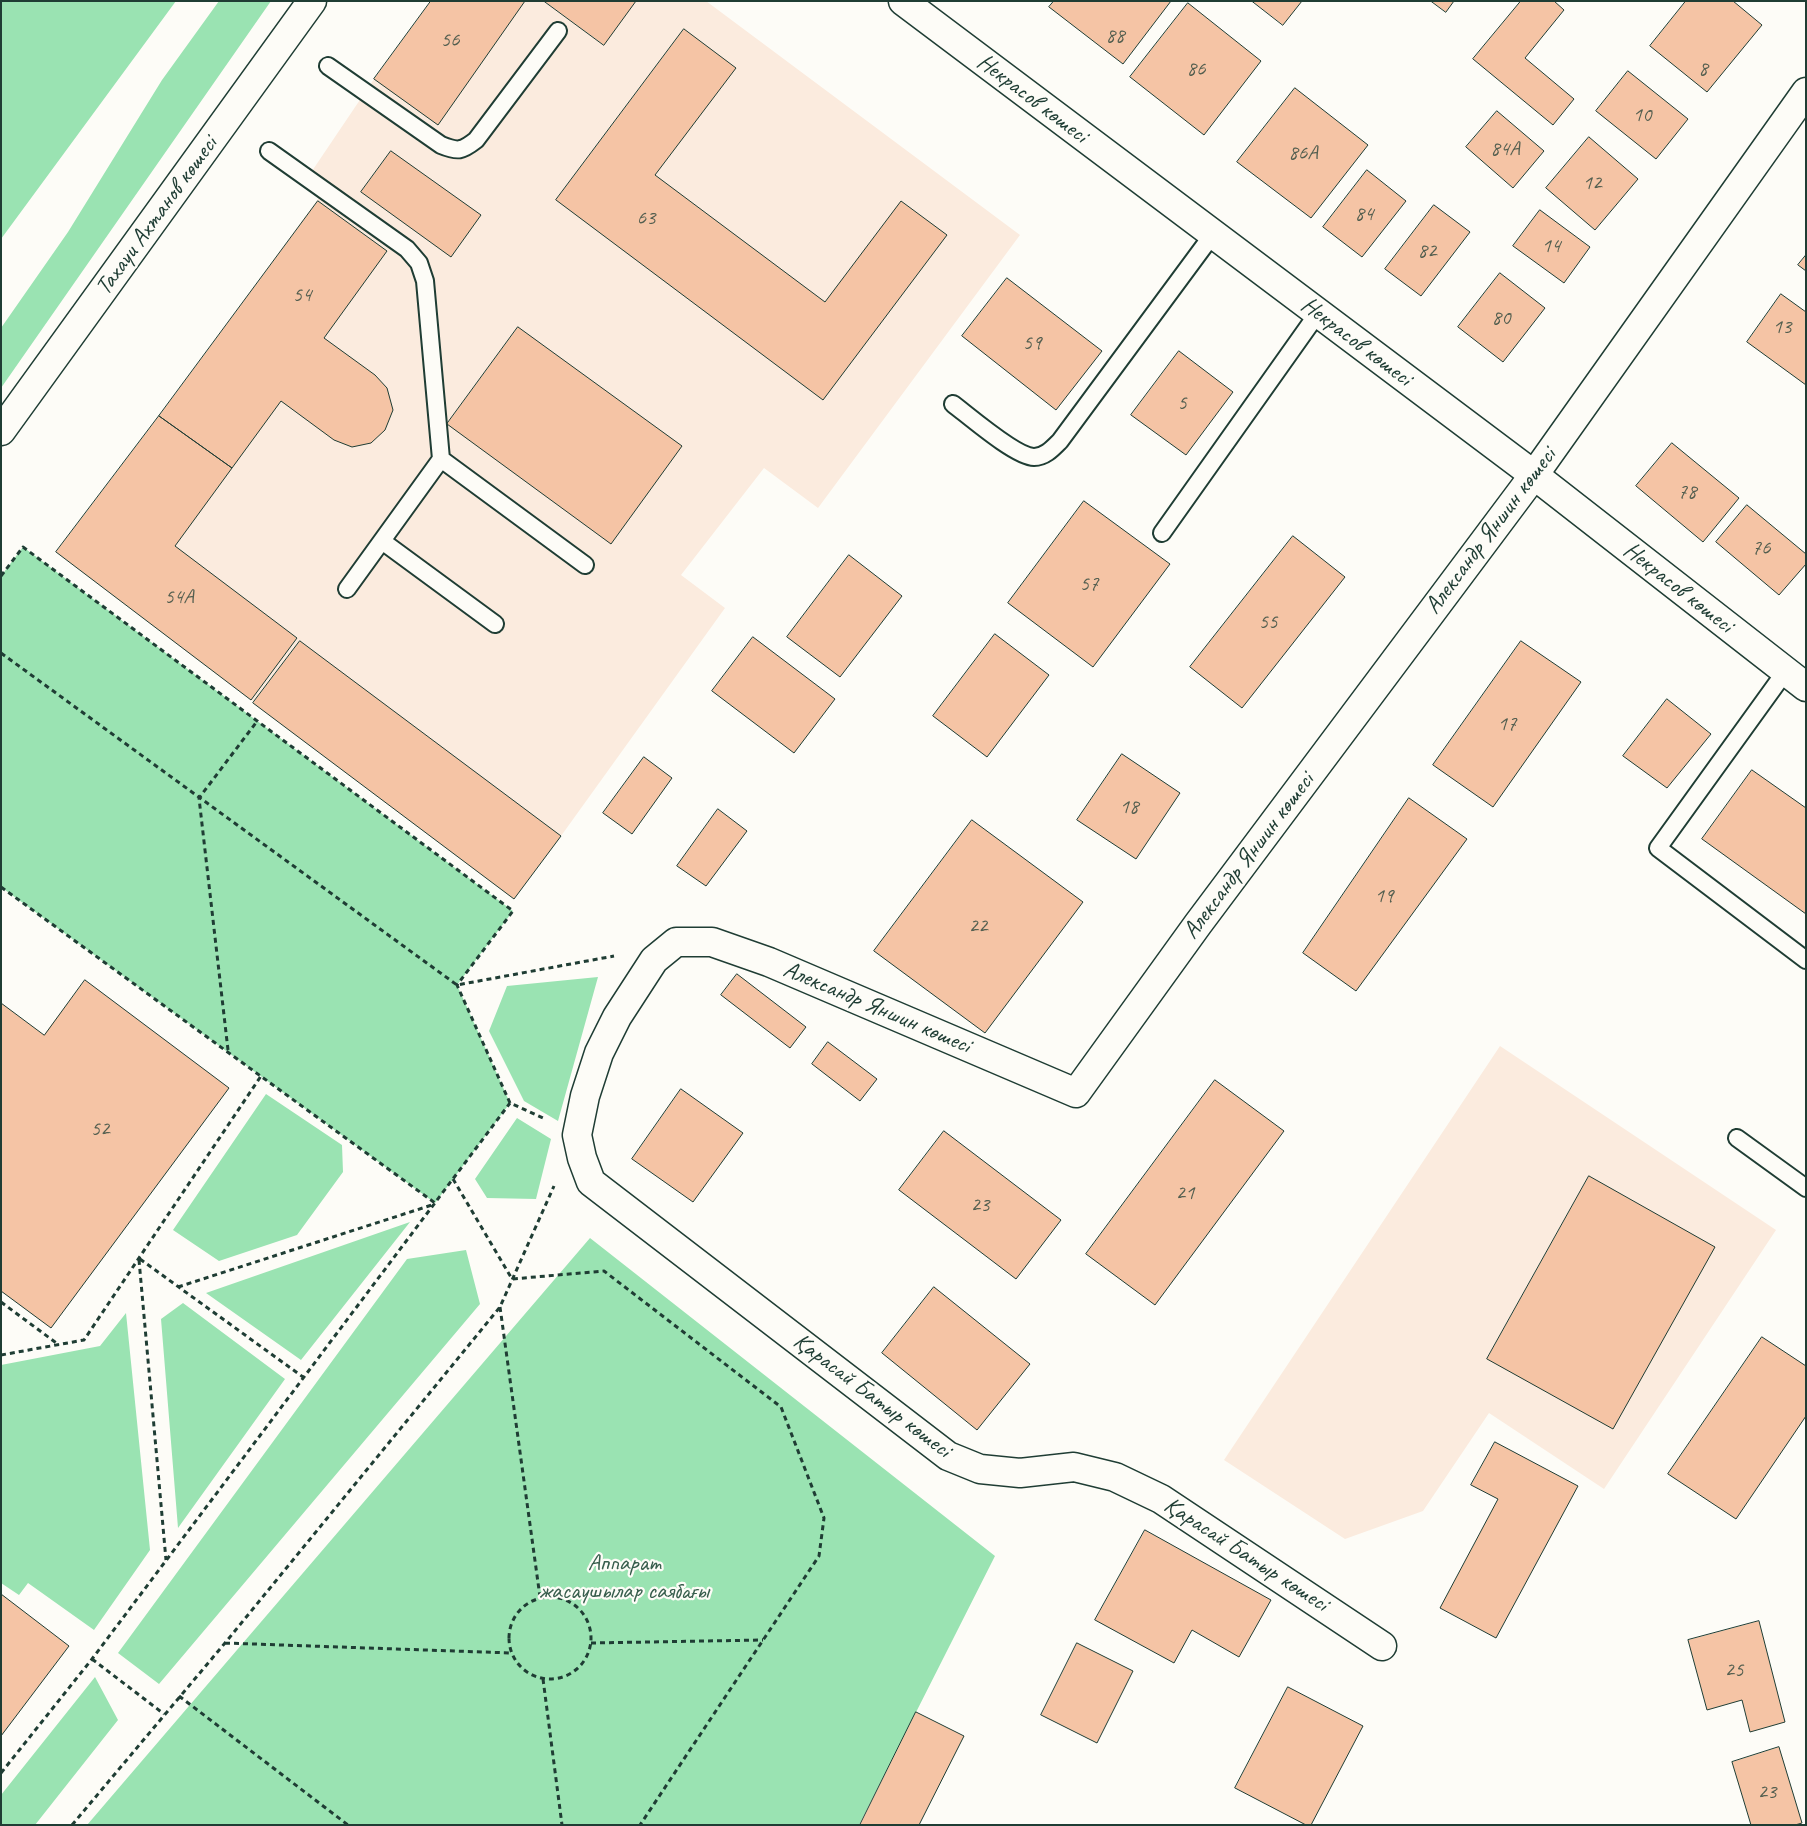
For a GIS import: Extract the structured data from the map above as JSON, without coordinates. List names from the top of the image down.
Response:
{
  "streets": {
    "street": [
      "Некрасов көшесі",
      "Тахауи Ахтанов көшесі",
      "Александр Яншин көшесі",
      "Қарасай Батыр көшесі"
    ]
  },
  "crossings": [
    ["Некрасов көшесі", "Александр Яншин көшесі"],
    ["Александр Яншин көшесі", "Қарасай Батыр көшесі"]
  ],
  "parks": ["Аппарат жасаушылар саябағы"],
  "house_numbers": [
    "88",
    "56",
    "86",
    "8",
    "10",
    "84А",
    "86А",
    "12",
    "84",
    "63",
    "14",
    "82",
    "54",
    "80",
    "13",
    "59",
    "5",
    "78",
    "76",
    "57",
    "54А",
    "55",
    "17",
    "18",
    "19",
    "22",
    "52",
    "21",
    "23",
    "25",
    "23"
  ]
}
